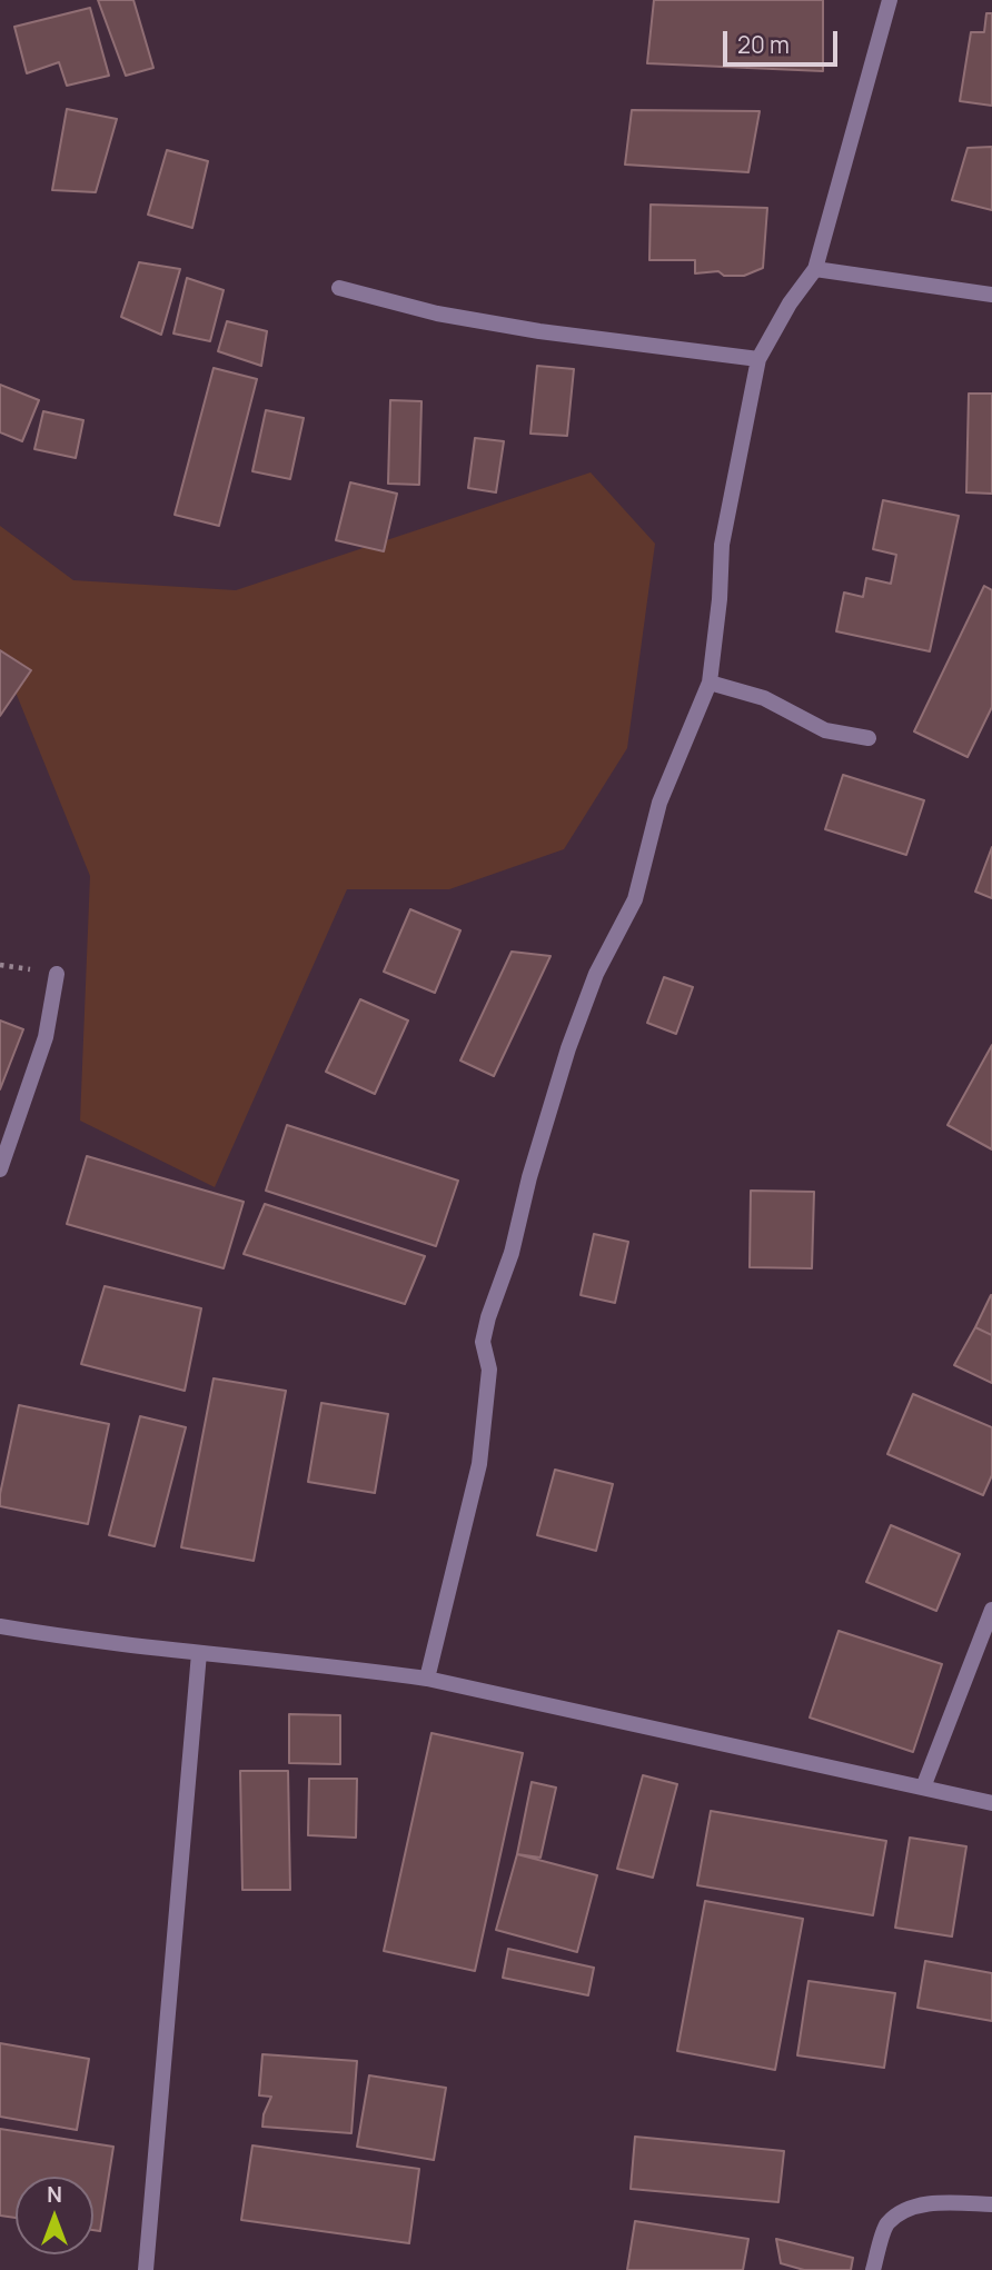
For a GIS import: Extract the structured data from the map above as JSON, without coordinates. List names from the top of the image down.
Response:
{
  "scale_bar": "20 m",
  "north": "top"
}
